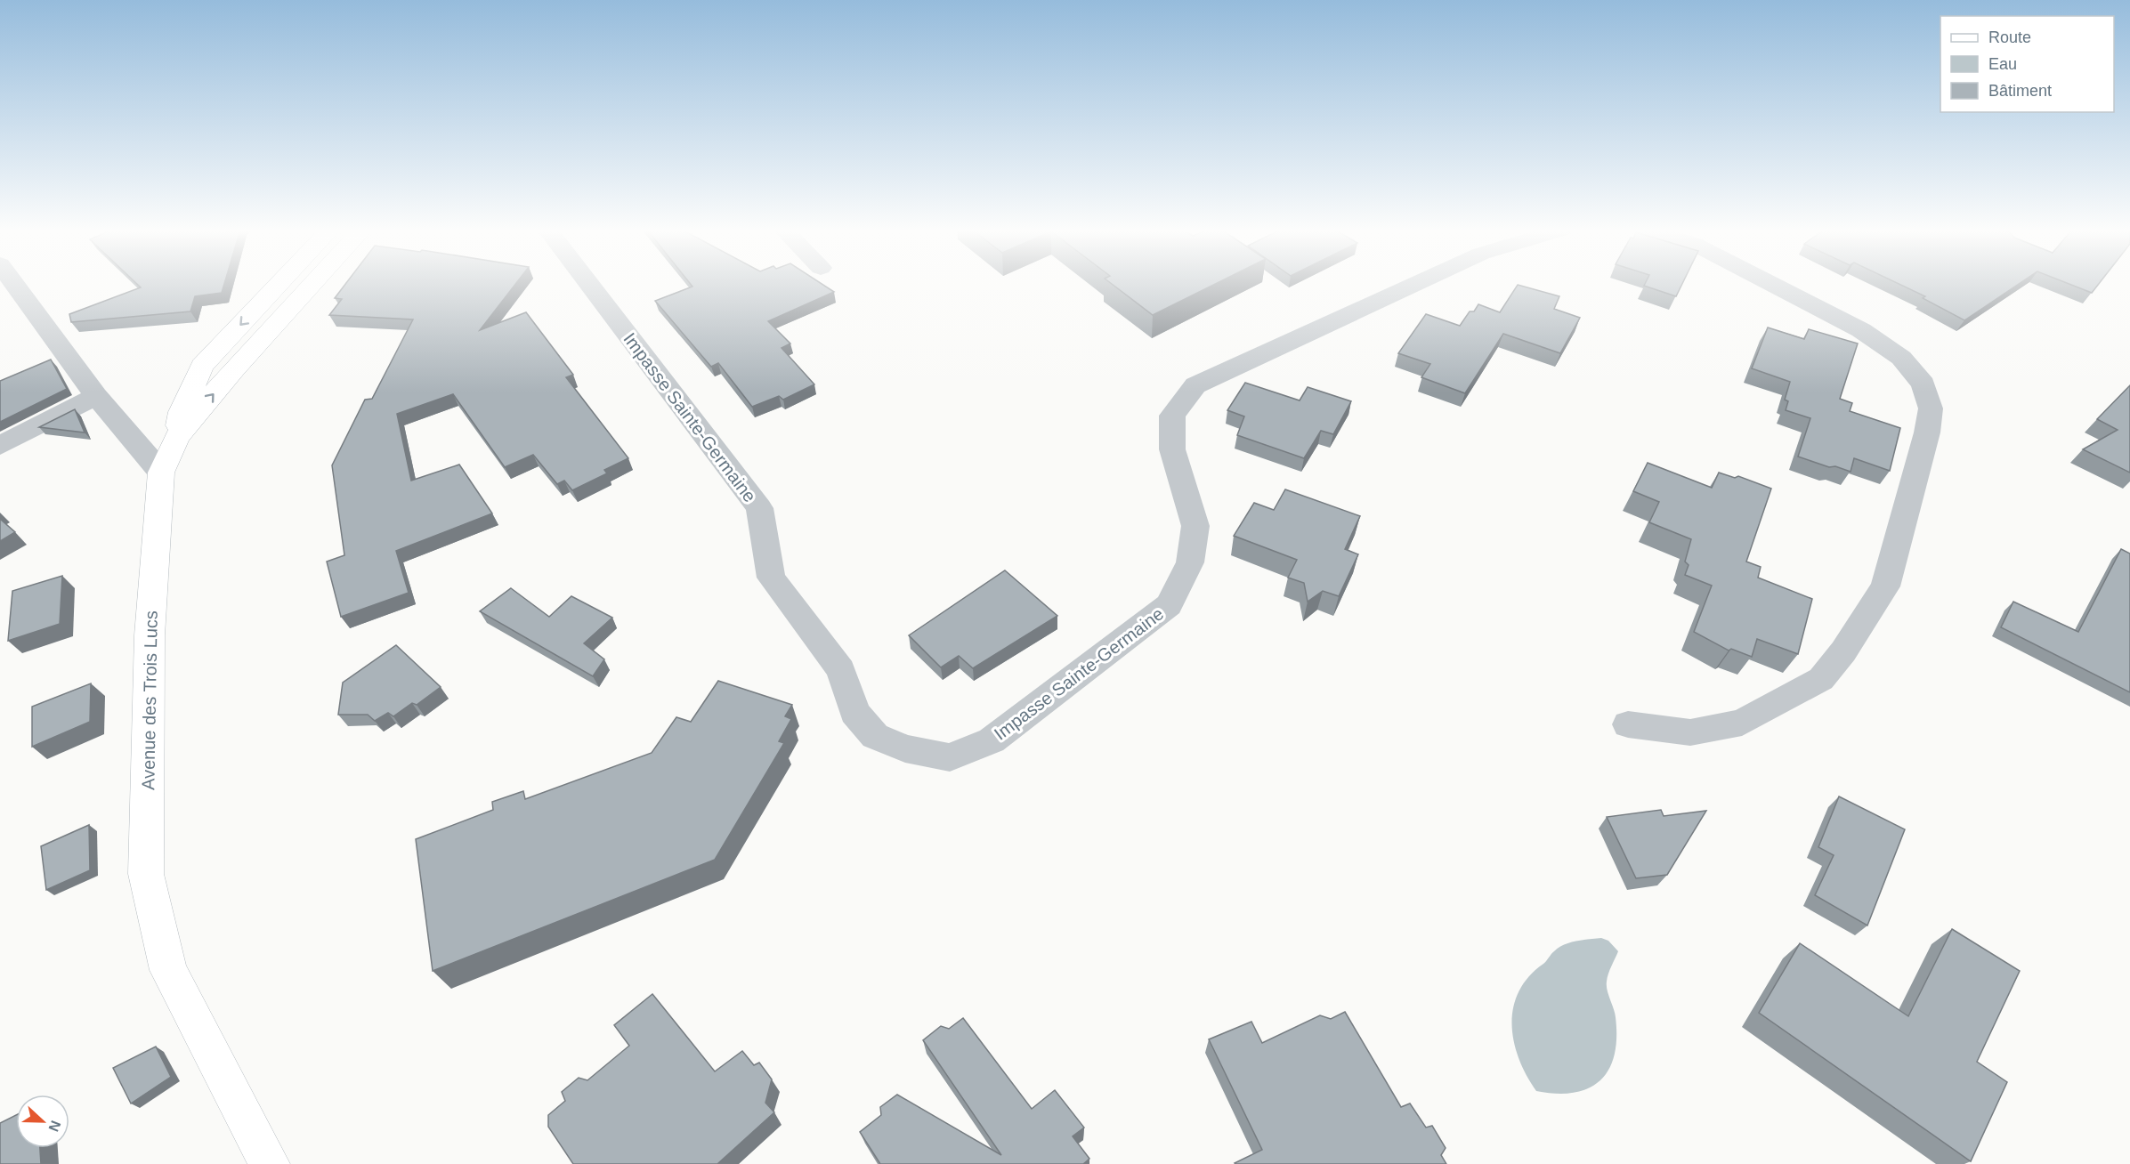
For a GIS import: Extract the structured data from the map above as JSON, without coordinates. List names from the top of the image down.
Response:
{
  "streets": {
    "main road": ["Avenue des Trois Lucs"],
    "street": ["Impasse Sainte-Germaine"]
  },
  "legend": ["Route", "Eau", "Bâtiment"],
  "north": "right"
}
